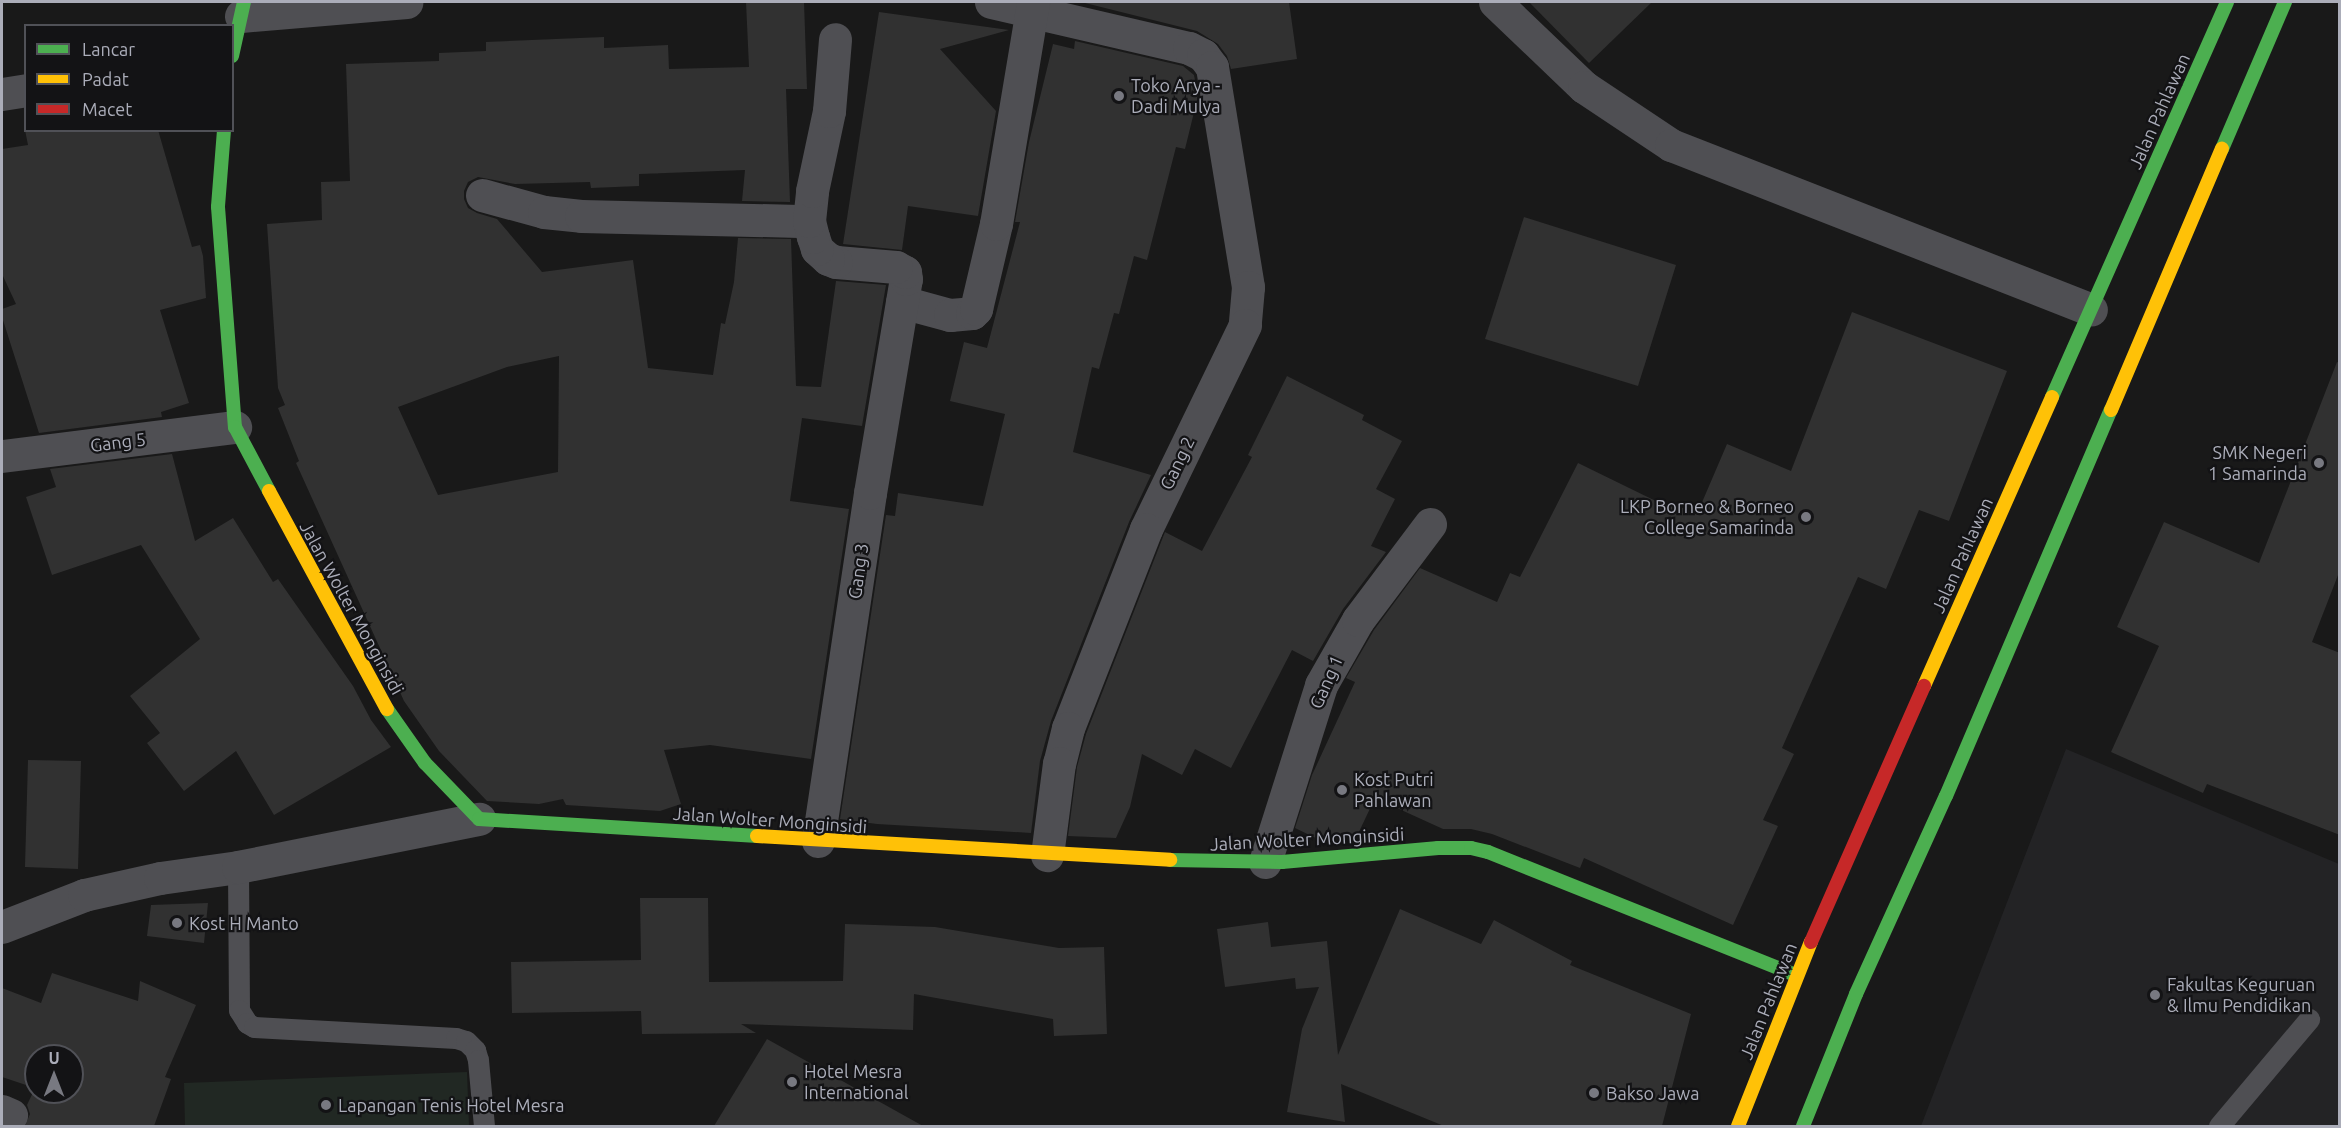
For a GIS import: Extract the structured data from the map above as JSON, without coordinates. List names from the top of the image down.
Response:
{
  "streets": {
    "street": [
      "Jalan Pahlawan",
      "Gang 5",
      "Gang 2",
      "Gang 3",
      "Jalan Wolter Monginsidi",
      "Gang 1"
    ]
  },
  "crossings": [
    ["Jalan Pahlawan", "Jalan Wolter Monginsidi"],
    ["Gang 5", "Jalan Wolter Monginsidi"],
    ["Gang 2", "Jalan Wolter Monginsidi"],
    ["Gang 3", "Jalan Wolter Monginsidi"],
    ["Jalan Wolter Monginsidi", "Gang 1"]
  ],
  "places": [
    "Toko Arya - Dadi Mulya",
    "SMK Negeri 1 Samarinda",
    "LKP Borneo & Borneo College Samarinda",
    "Kost Putri Pahlawan",
    "Kost H Manto",
    "Fakultas Keguruan & Ilmu Pendidikan",
    "Hotel Mesra International",
    "Bakso Jawa",
    "Lapangan Tenis Hotel Mesra"
  ],
  "legend": ["Lancar", "Padat", "Macet"],
  "north": "top"
}
